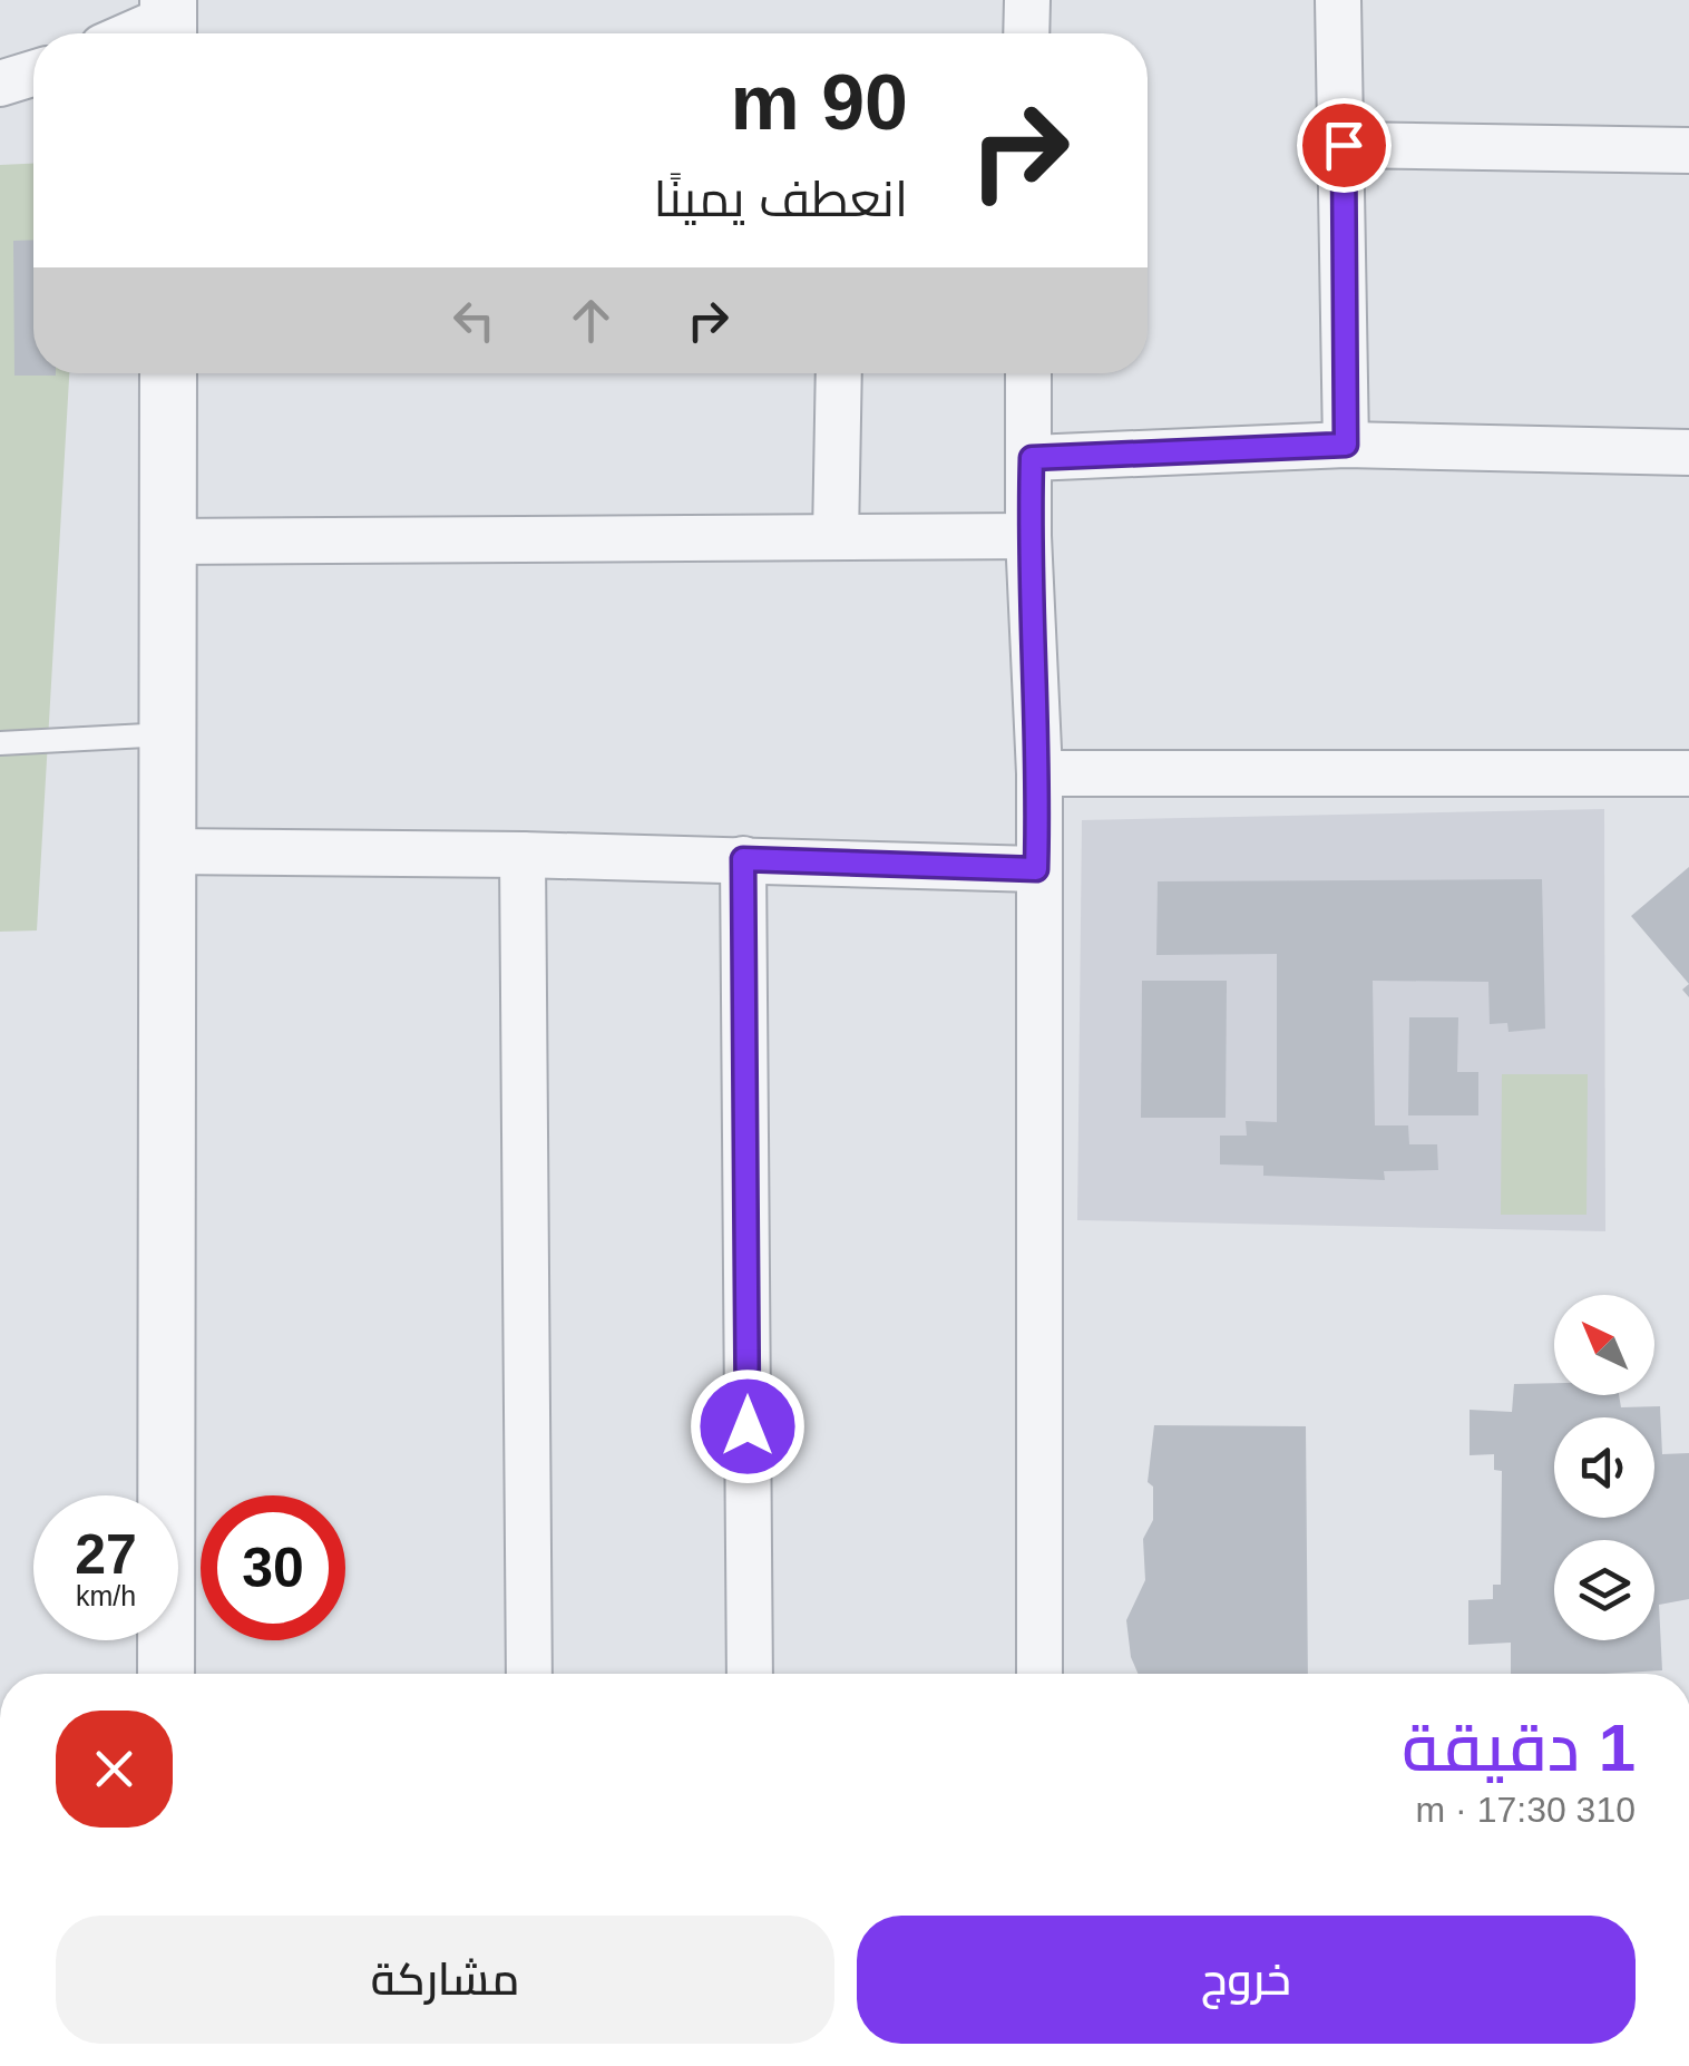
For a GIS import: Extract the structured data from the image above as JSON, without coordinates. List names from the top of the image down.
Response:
{
  "north": "top left",
  "page": {
    "turn": ["90 m", "انعطف يمينًا"],
    "speed": "27 km/h",
    "limit": "30",
    "heading": ["1 دقيقة", "310 m · 17:30"],
    "buttons": ["خروج", "مشاركة"]
  }
}
